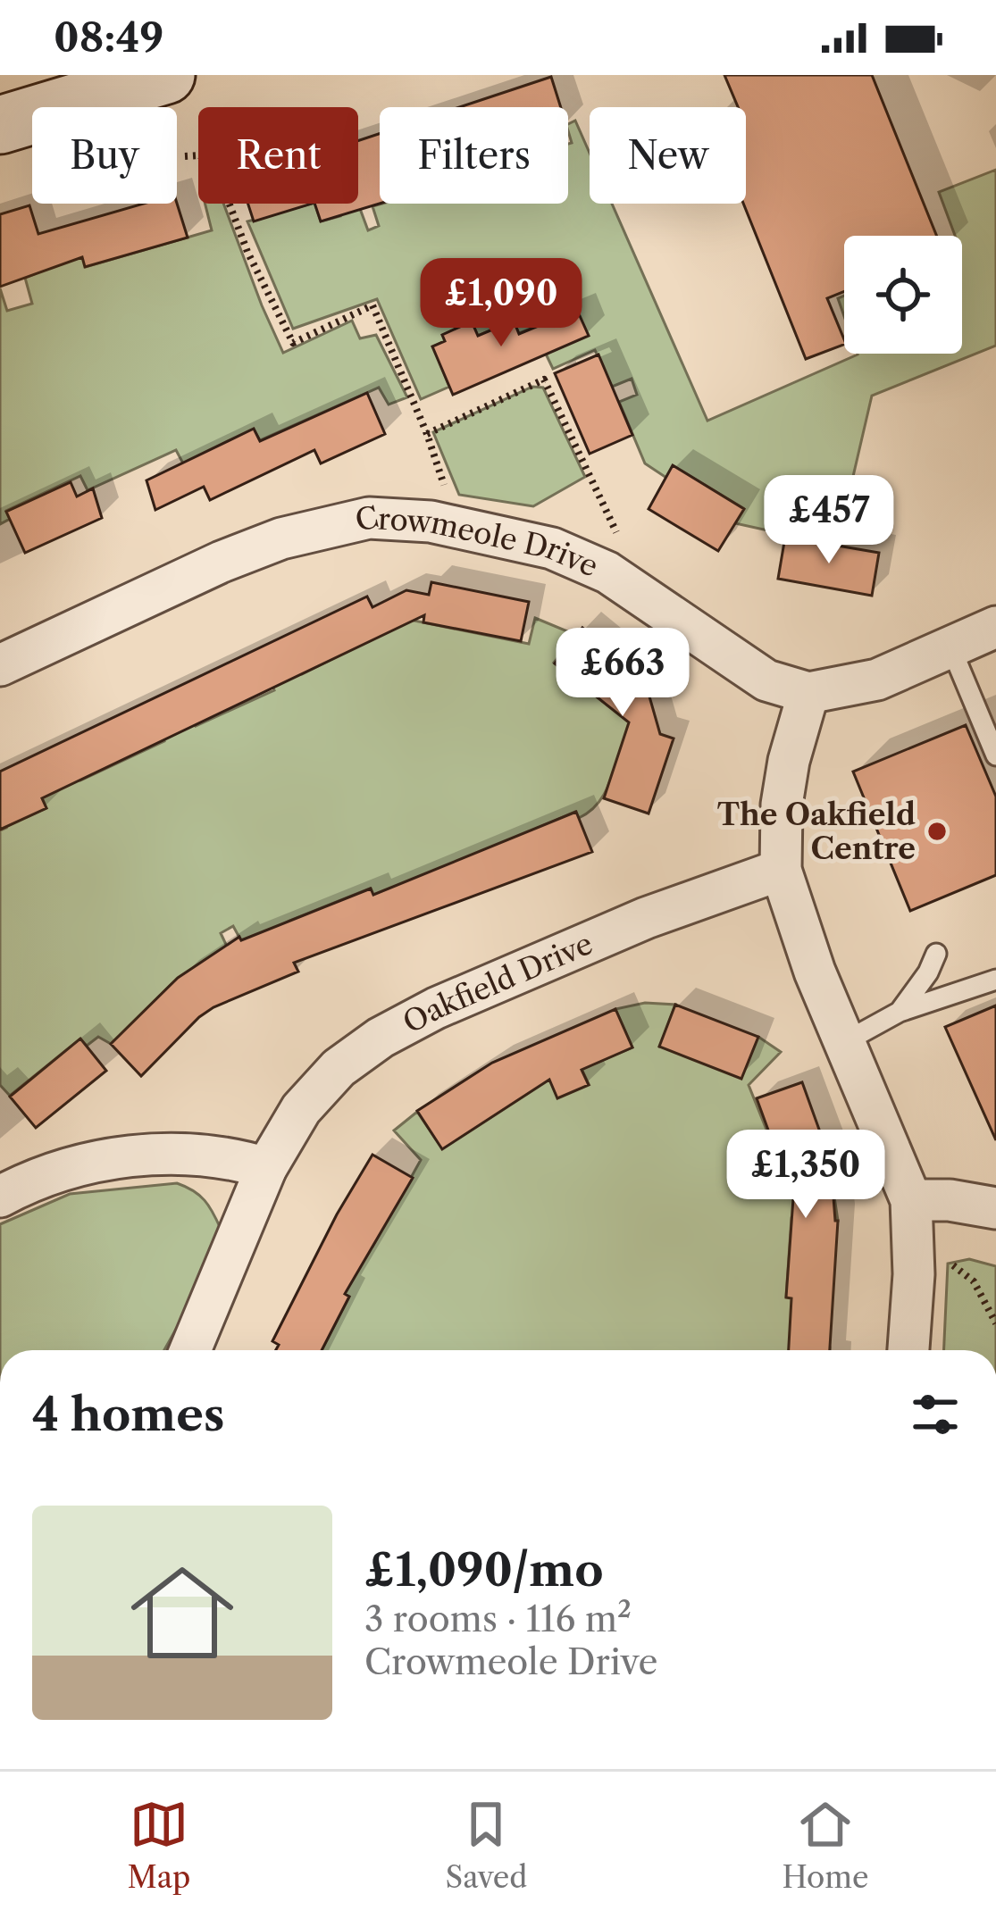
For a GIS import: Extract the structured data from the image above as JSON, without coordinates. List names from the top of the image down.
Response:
{
  "streets": {
    "street": ["Crowmeole Drive", "Oakfield Drive"]
  },
  "places": ["The Oakfield Centre"],
  "page": {
    "status": "08:49",
    "chip": [
      "Buy",
      "Rent",
      "Filters",
      "New"
    ],
    "price": [
      "£1,090",
      "£457",
      "£663",
      "£1,350"
    ],
    "heading": "4 homes",
    "list": [
      {
        "name": "£1,090/mo",
        "note": "3 rooms · 116 m² · Crowmeole Drive"
      }
    ],
    "tabs": ["Map", "Saved", "Home"]
  }
}
